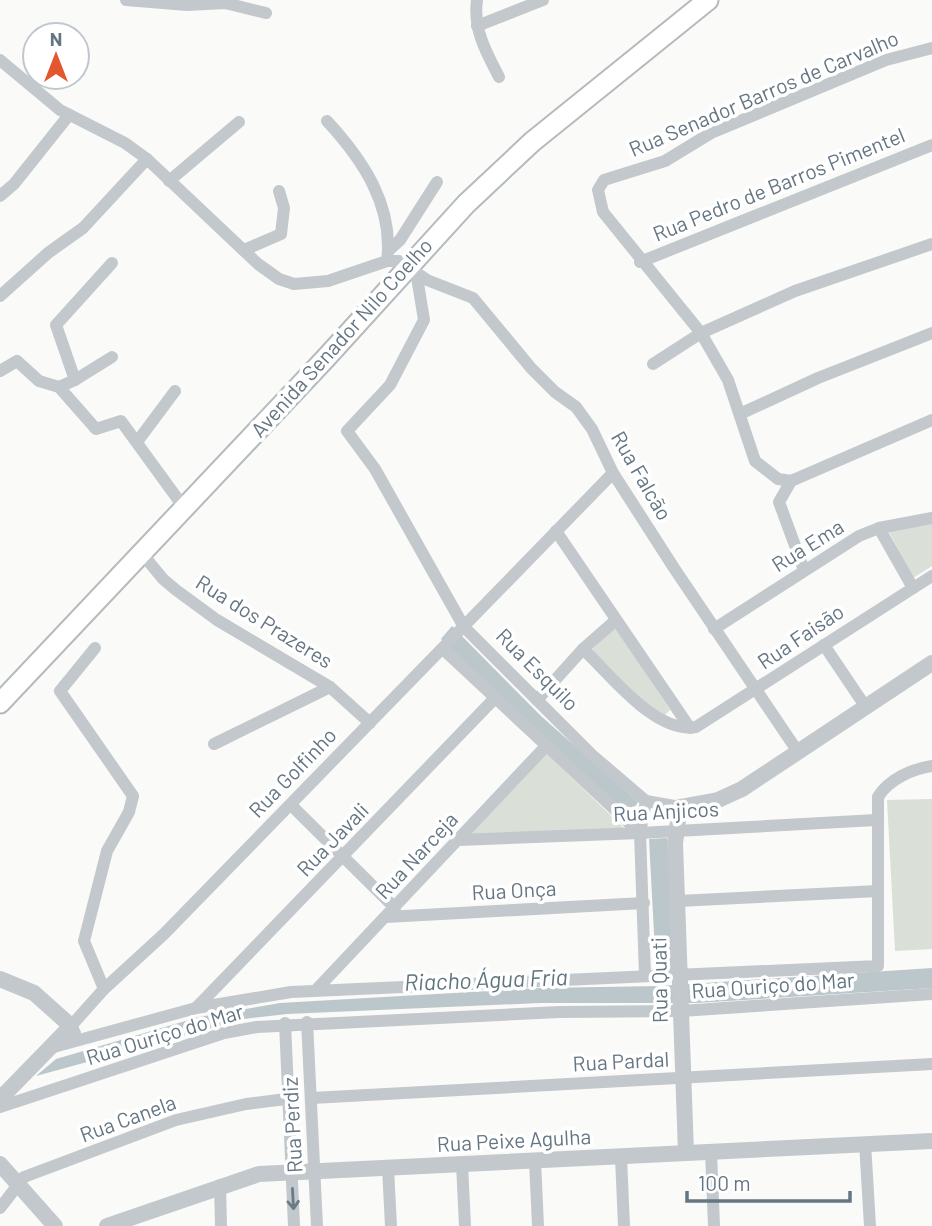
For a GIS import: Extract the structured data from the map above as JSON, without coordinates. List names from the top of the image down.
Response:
{
  "streets": {
    "main road": ["Avenida Senador Nilo Coelho"],
    "street": [
      "Rua Senador Barros de Carvalho",
      "Rua Pedro de Barros Pimentel",
      "Rua Falcão",
      "Rua Ema",
      "Rua dos Prazeres",
      "Rua Faisão",
      "Rua Esquilo",
      "Rua Golfinho",
      "Rua Anjicos",
      "Rua Javali",
      "Rua Narceja",
      "Rua Onça",
      "Rua Quati",
      "Rua Ouriço do Mar",
      "Rua Pardal",
      "Rua Canela",
      "Rua Perdiz",
      "Rua Peixe Agulha"
    ]
  },
  "crossings": [
    ["Rua Senador Barros de Carvalho", "Rua Pedro de Barros Pimentel"],
    ["Avenida Senador Nilo Coelho", "Rua Falcão"],
    ["Avenida Senador Nilo Coelho", "Rua dos Prazeres"],
    ["Avenida Senador Nilo Coelho", "Rua Esquilo"],
    ["Rua Falcão", "Rua Ema"],
    ["Rua Falcão", "Rua Faisão"],
    ["Rua Falcão", "Rua Esquilo"],
    ["Rua Falcão", "Rua Golfinho"],
    ["Rua dos Prazeres", "Rua Golfinho"],
    ["Rua Esquilo", "Rua Golfinho"],
    ["Rua Esquilo", "Rua Quati"],
    ["Rua Golfinho", "Rua Ouriço do Mar"],
    ["Rua Anjicos", "Rua Narceja"],
    ["Rua Anjicos", "Rua Quati"],
    ["Rua Javali", "Rua Ouriço do Mar"],
    ["Rua Narceja", "Rua Onça"],
    ["Rua Narceja", "Rua Ouriço do Mar"],
    ["Rua Onça", "Rua Quati"],
    ["Rua Quati", "Rua Ouriço do Mar"],
    ["Rua Quati", "Rua Pardal"],
    ["Rua Quati", "Rua Peixe Agulha"],
    ["Rua Ouriço do Mar", "Rua Perdiz"],
    ["Rua Pardal", "Rua Perdiz"],
    ["Rua Canela", "Rua Perdiz"],
    ["Rua Perdiz", "Rua Peixe Agulha"]
  ],
  "water": ["Riacho Água Fria"],
  "scale_bar": "100 m",
  "north": "top"
}
